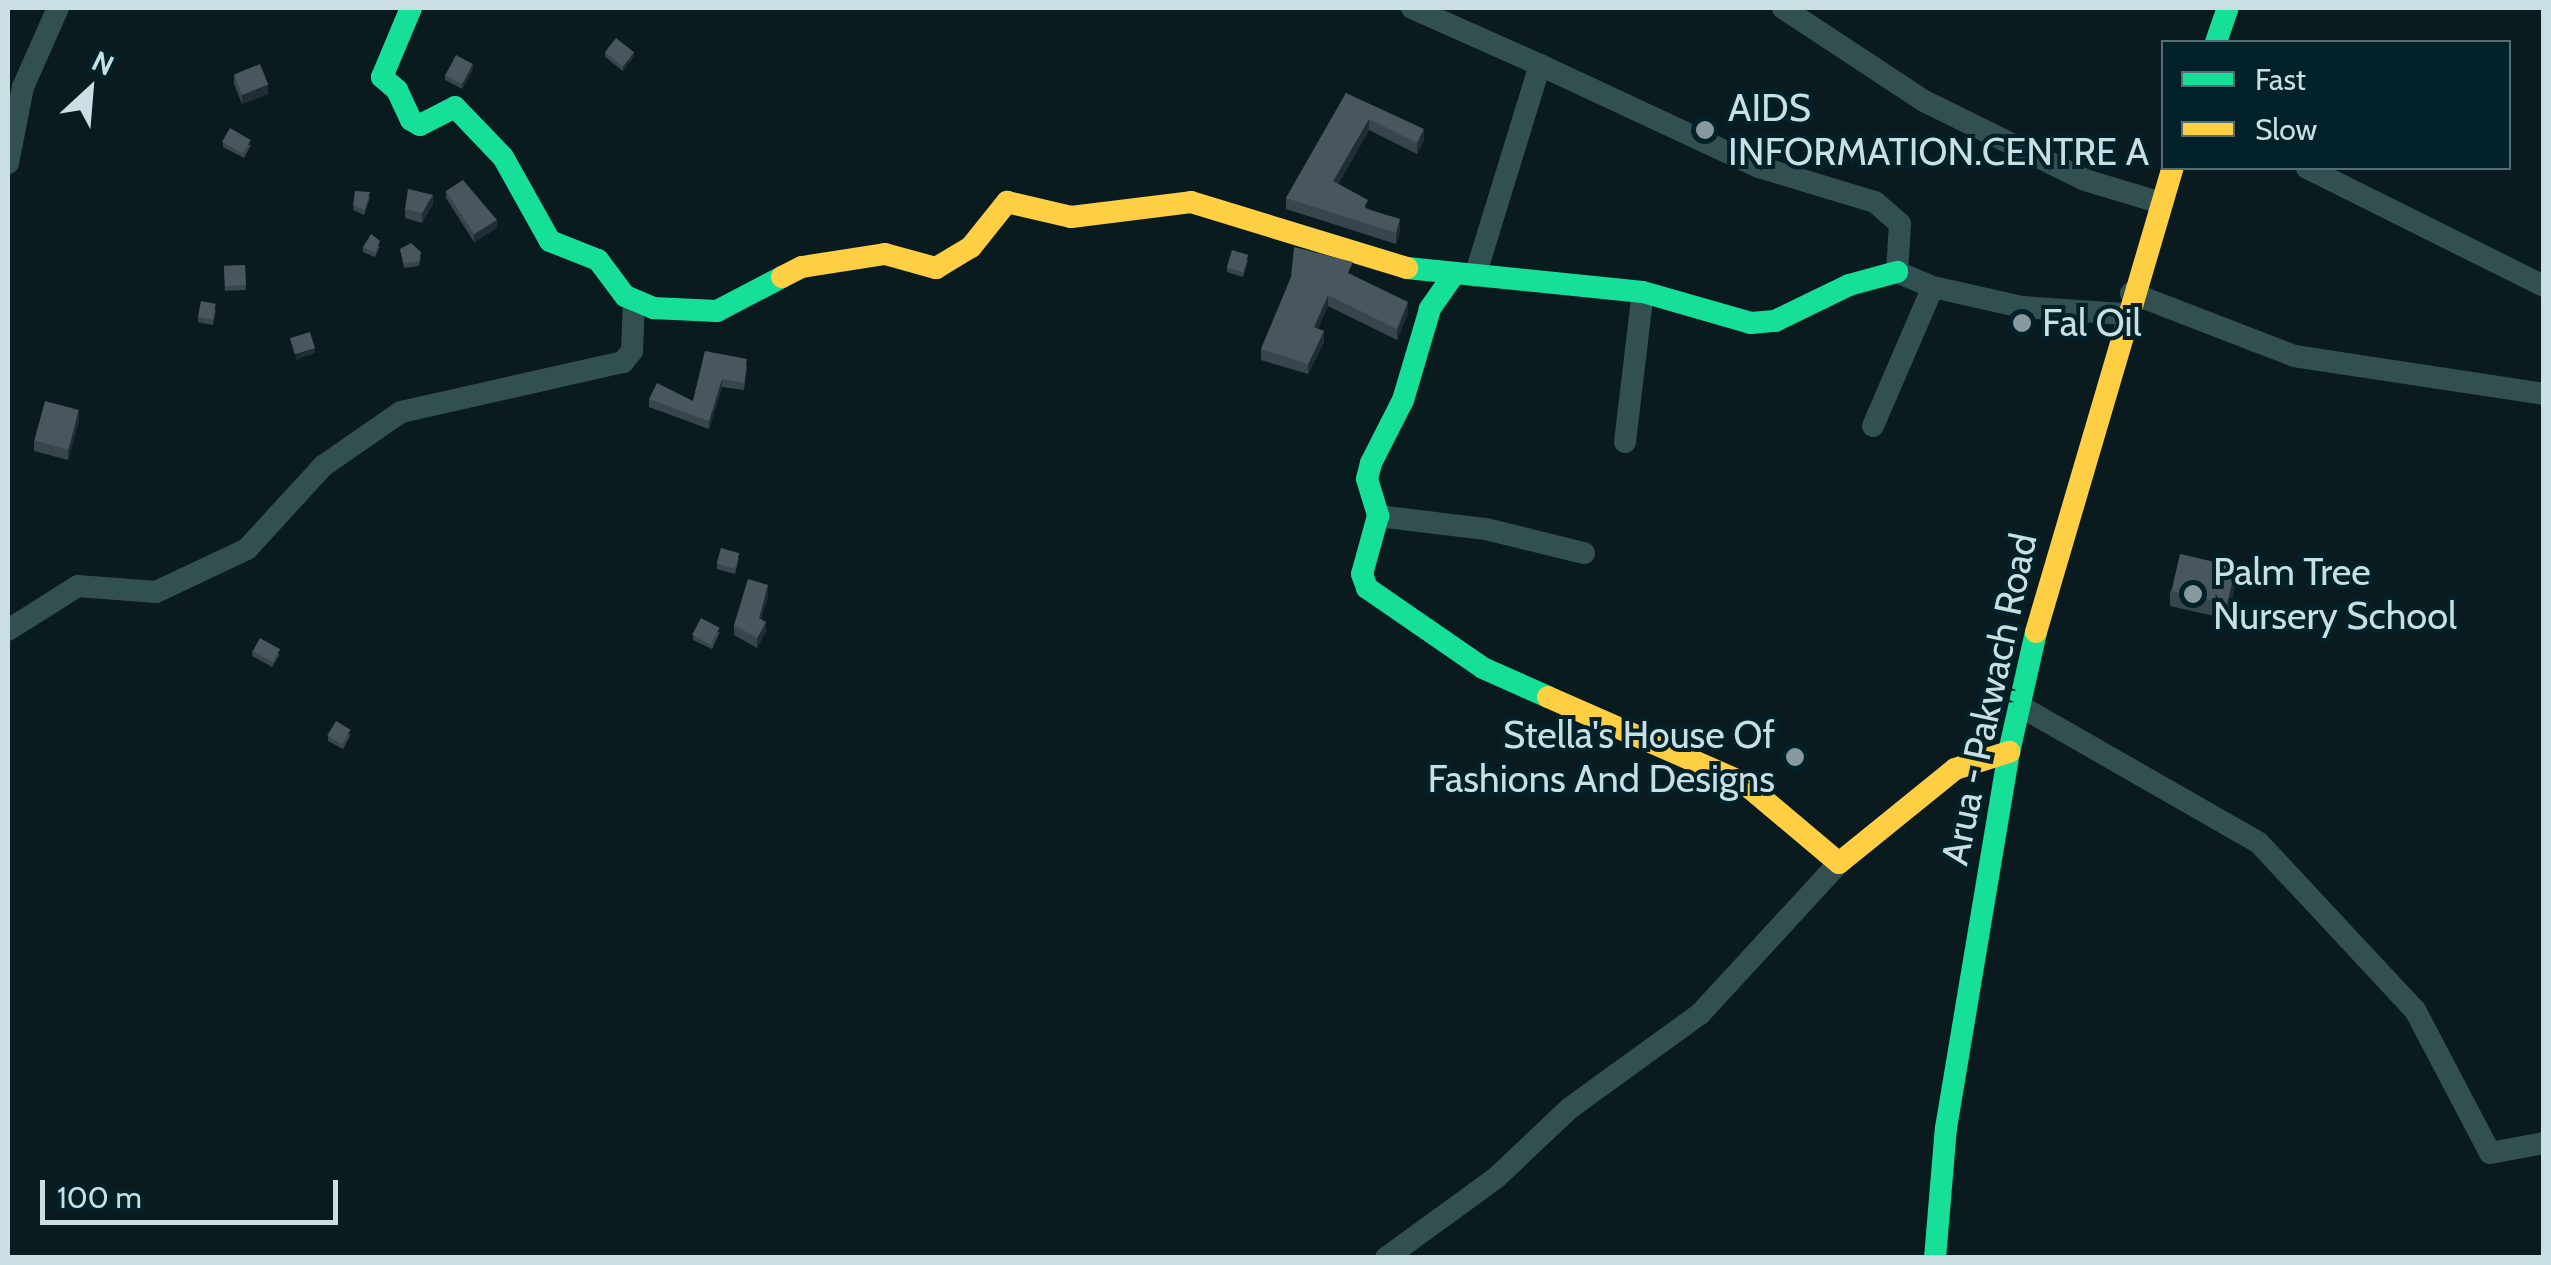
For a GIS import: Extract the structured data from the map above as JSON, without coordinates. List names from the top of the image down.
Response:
{
  "streets": {
    "street": ["Arua - Pakwach Road"]
  },
  "places": [
    "AIDS INFORMATION.CENTRE A",
    "Fal Oil",
    "Palm Tree Nursery School",
    "Stella's House Of Fashions And Designs"
  ],
  "legend": ["Fast", "Slow"],
  "scale_bar": "100 m",
  "north": "top right"
}
